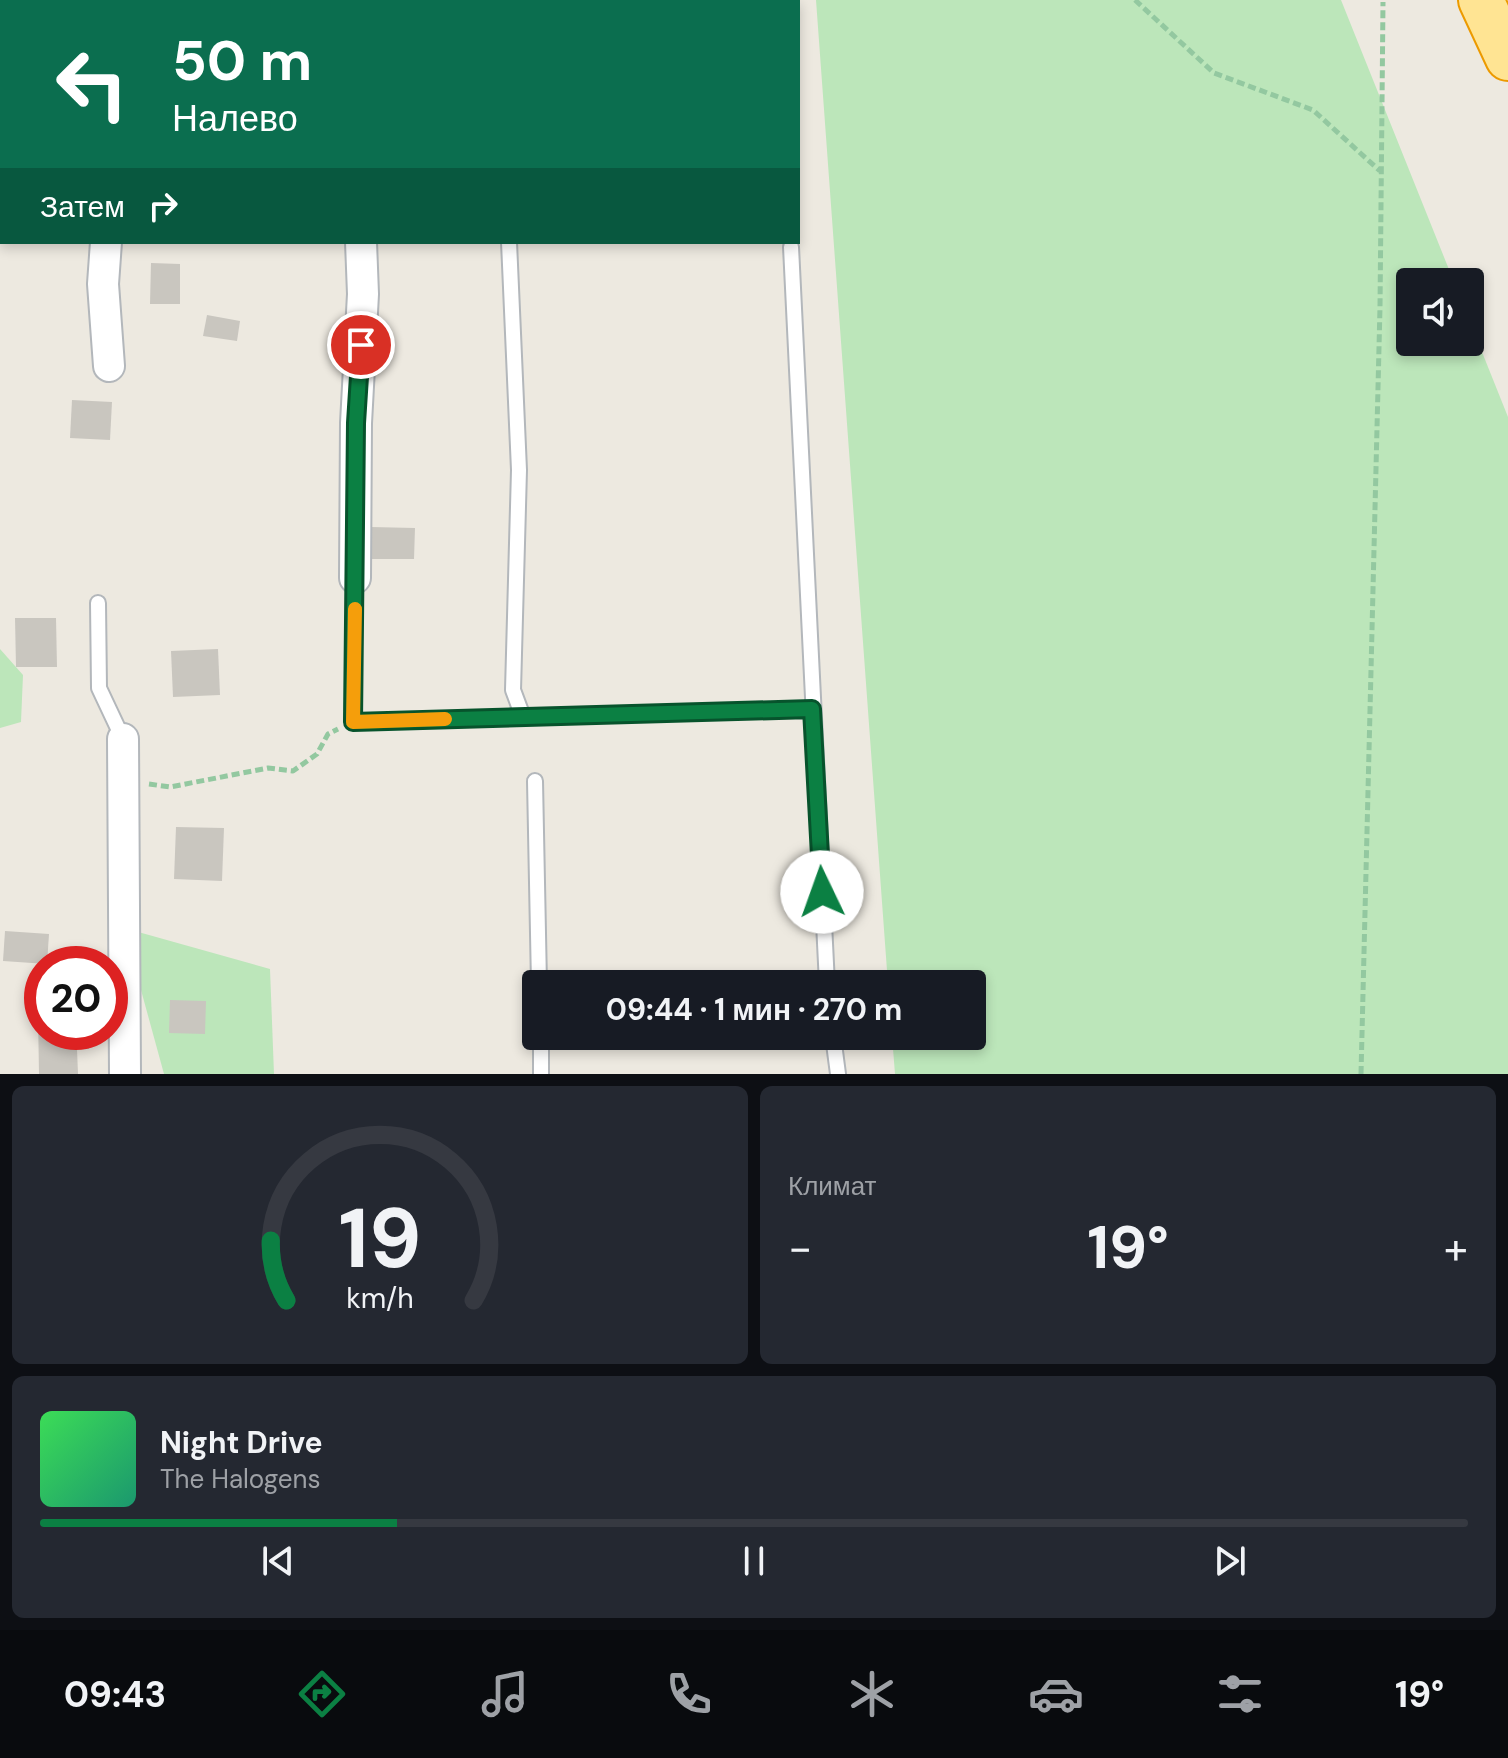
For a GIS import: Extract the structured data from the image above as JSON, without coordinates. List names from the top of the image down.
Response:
{
  "page": {
    "turn": ["50 m", "Налево"],
    "then": "Затем",
    "limit": "20",
    "trip": "09:44 · 1 мин · 270 m",
    "tile": "Климат",
    "heat": ["−", "19°", "+"],
    "song": ["Night Drive", "The Halogens"],
    "tabs": ["09:43", "19°"],
    "gauge": ["19", "km/h"]
  }
}
